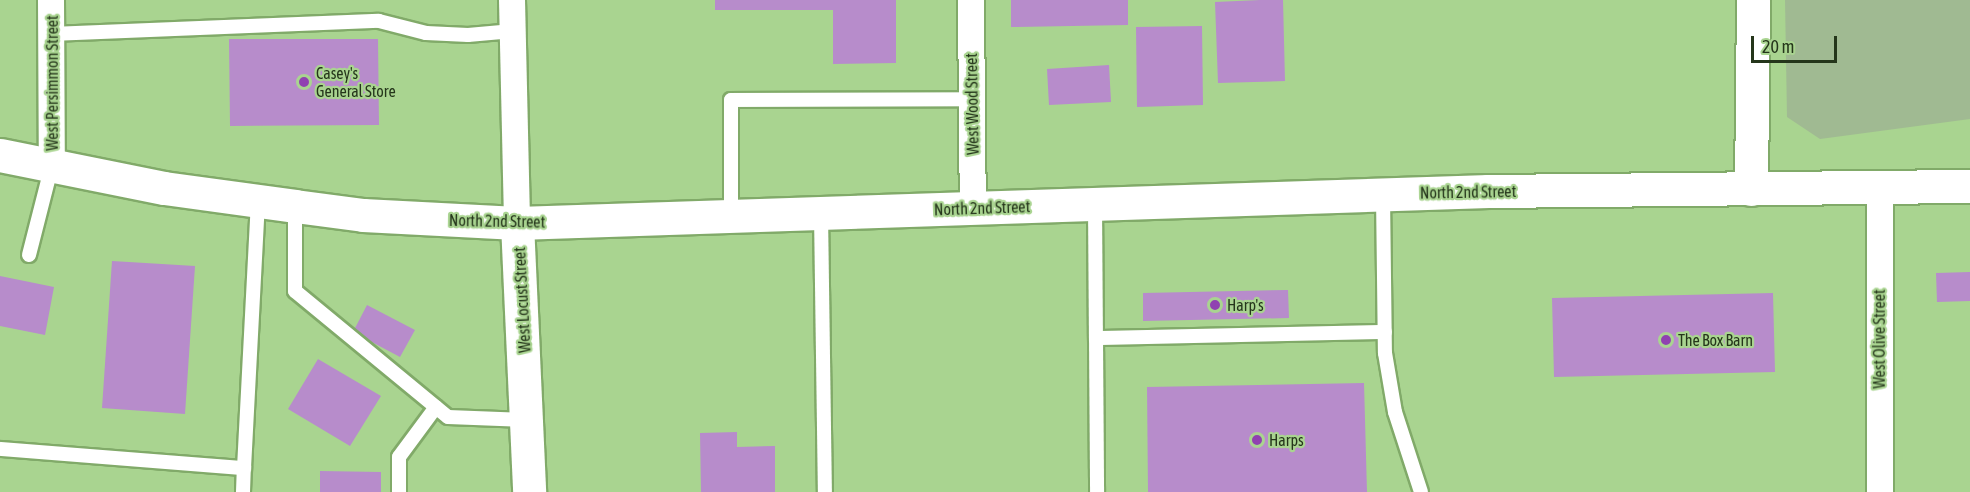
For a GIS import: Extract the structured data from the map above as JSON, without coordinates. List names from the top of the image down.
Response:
{
  "streets": {
    "main road": ["North 2nd Street", "West Locust Street"],
    "street": ["West Persimmon Street", "West Wood Street", "West Olive Street"]
  },
  "crossings": [
    ["West Persimmon Street", "North 2nd Street"],
    ["West Wood Street", "North 2nd Street"],
    ["North 2nd Street", "West Locust Street"],
    ["North 2nd Street", "West Olive Street"]
  ],
  "places": [
    "Casey's General Store",
    "Harp's",
    "The Box Barn",
    "Harps"
  ],
  "scale_bar": "20 m"
}
